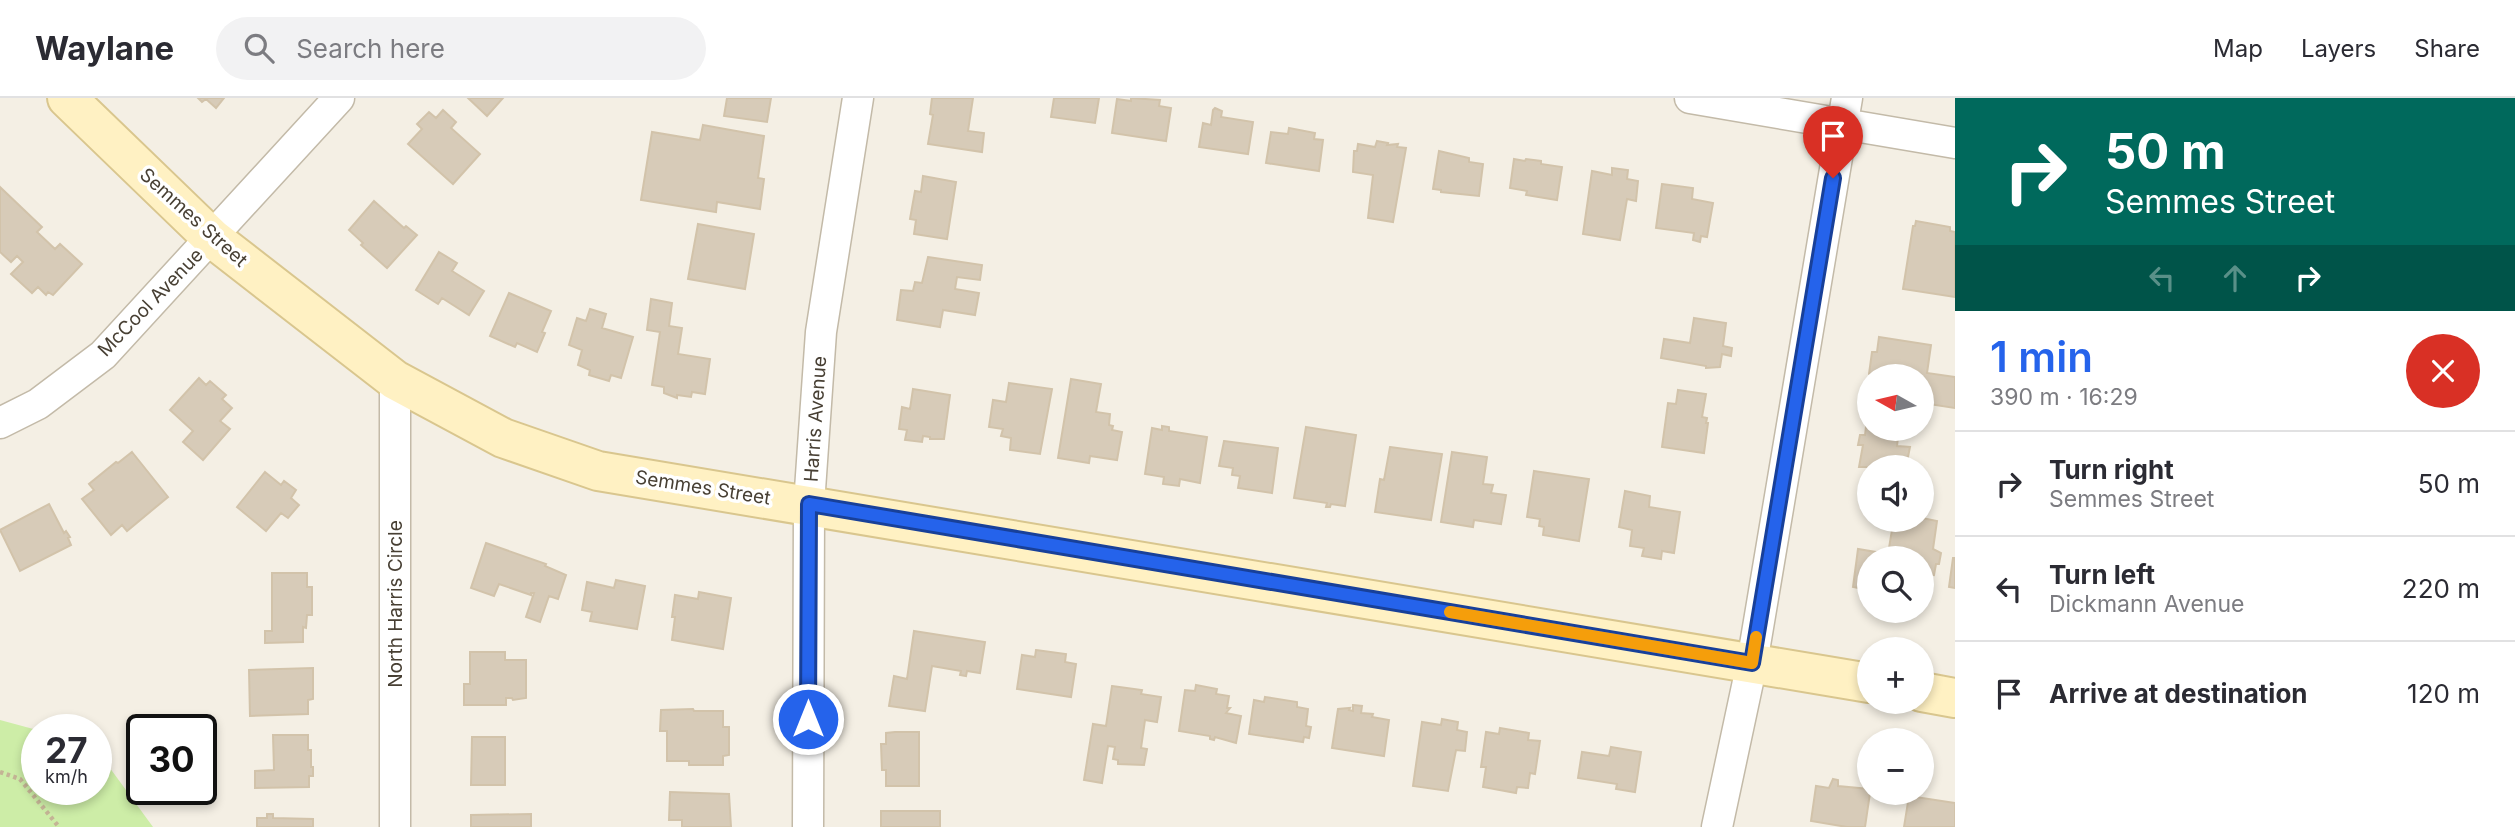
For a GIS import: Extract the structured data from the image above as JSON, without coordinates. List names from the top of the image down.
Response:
{
  "streets": {
    "main road": ["Semmes Street"],
    "street": ["McCool Avenue", "Harris Avenue", "North Harris Circle"]
  },
  "crossings": [
    ["Semmes Street", "McCool Avenue"],
    ["Semmes Street", "Harris Avenue"],
    ["Semmes Street", "North Harris Circle"]
  ],
  "north": "left",
  "page": {
    "header": "Waylane",
    "search": "Search here",
    "nav": ["Map", "Layers", "Share"],
    "turn": ["50 m", "Semmes Street"],
    "heading": ["1 min", "390 m · 16:29"],
    "map_buttons": ["+", "−"],
    "list": [
      {
        "name": "Turn right",
        "note": "Semmes Street",
        "value": "50 m"
      },
      {
        "name": "Turn left",
        "note": "Dickmann Avenue",
        "value": "220 m"
      },
      {
        "name": "Arrive at destination",
        "value": "120 m"
      }
    ],
    "speed": "27 km/h",
    "limit": "30"
  }
}
